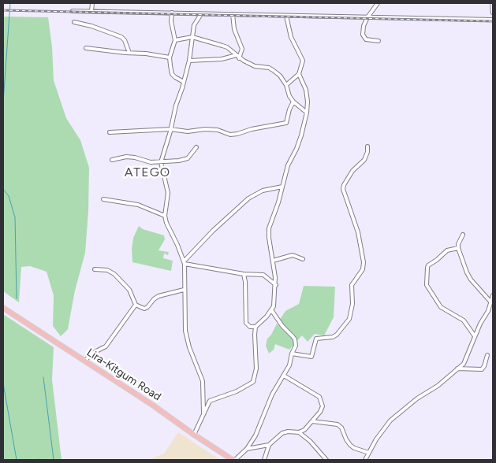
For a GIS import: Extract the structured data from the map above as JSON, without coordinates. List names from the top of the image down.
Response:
{
  "streets": {
    "main road": ["Lira-Kitgum Road"]
  },
  "districts": ["ATEGO"]
}
